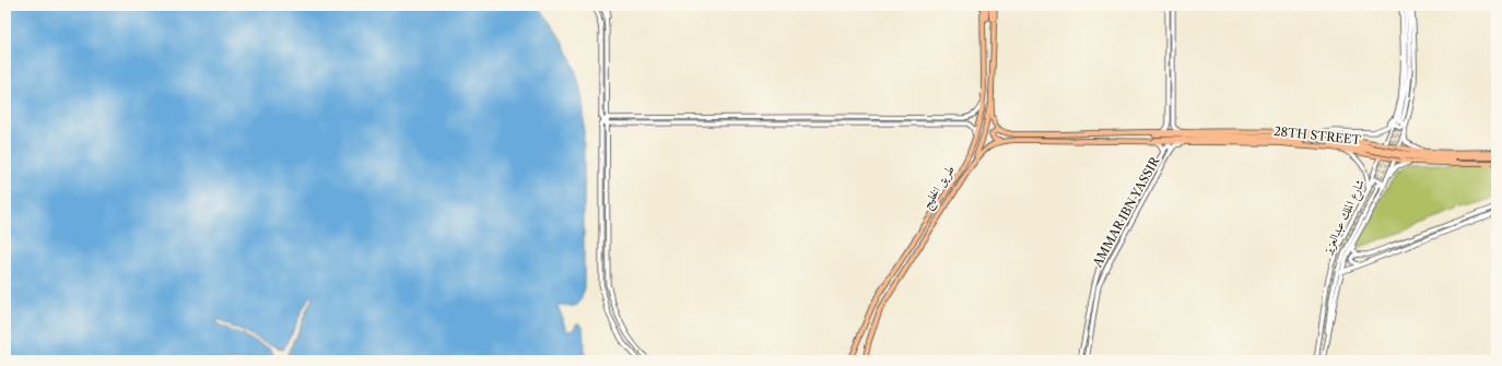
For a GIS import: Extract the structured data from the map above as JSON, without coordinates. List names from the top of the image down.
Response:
{
  "streets": {
    "main road": ["28TH STREET", "طريق الخليج"],
    "street": ["AMMAR IBN YASSIR", "شارع الملك عبدالعزيز"]
  },
  "crossings": [
    ["28TH STREET", "طريق الخليج"],
    ["28TH STREET", "شارع الملك عبدالعزيز"]
  ]
}
